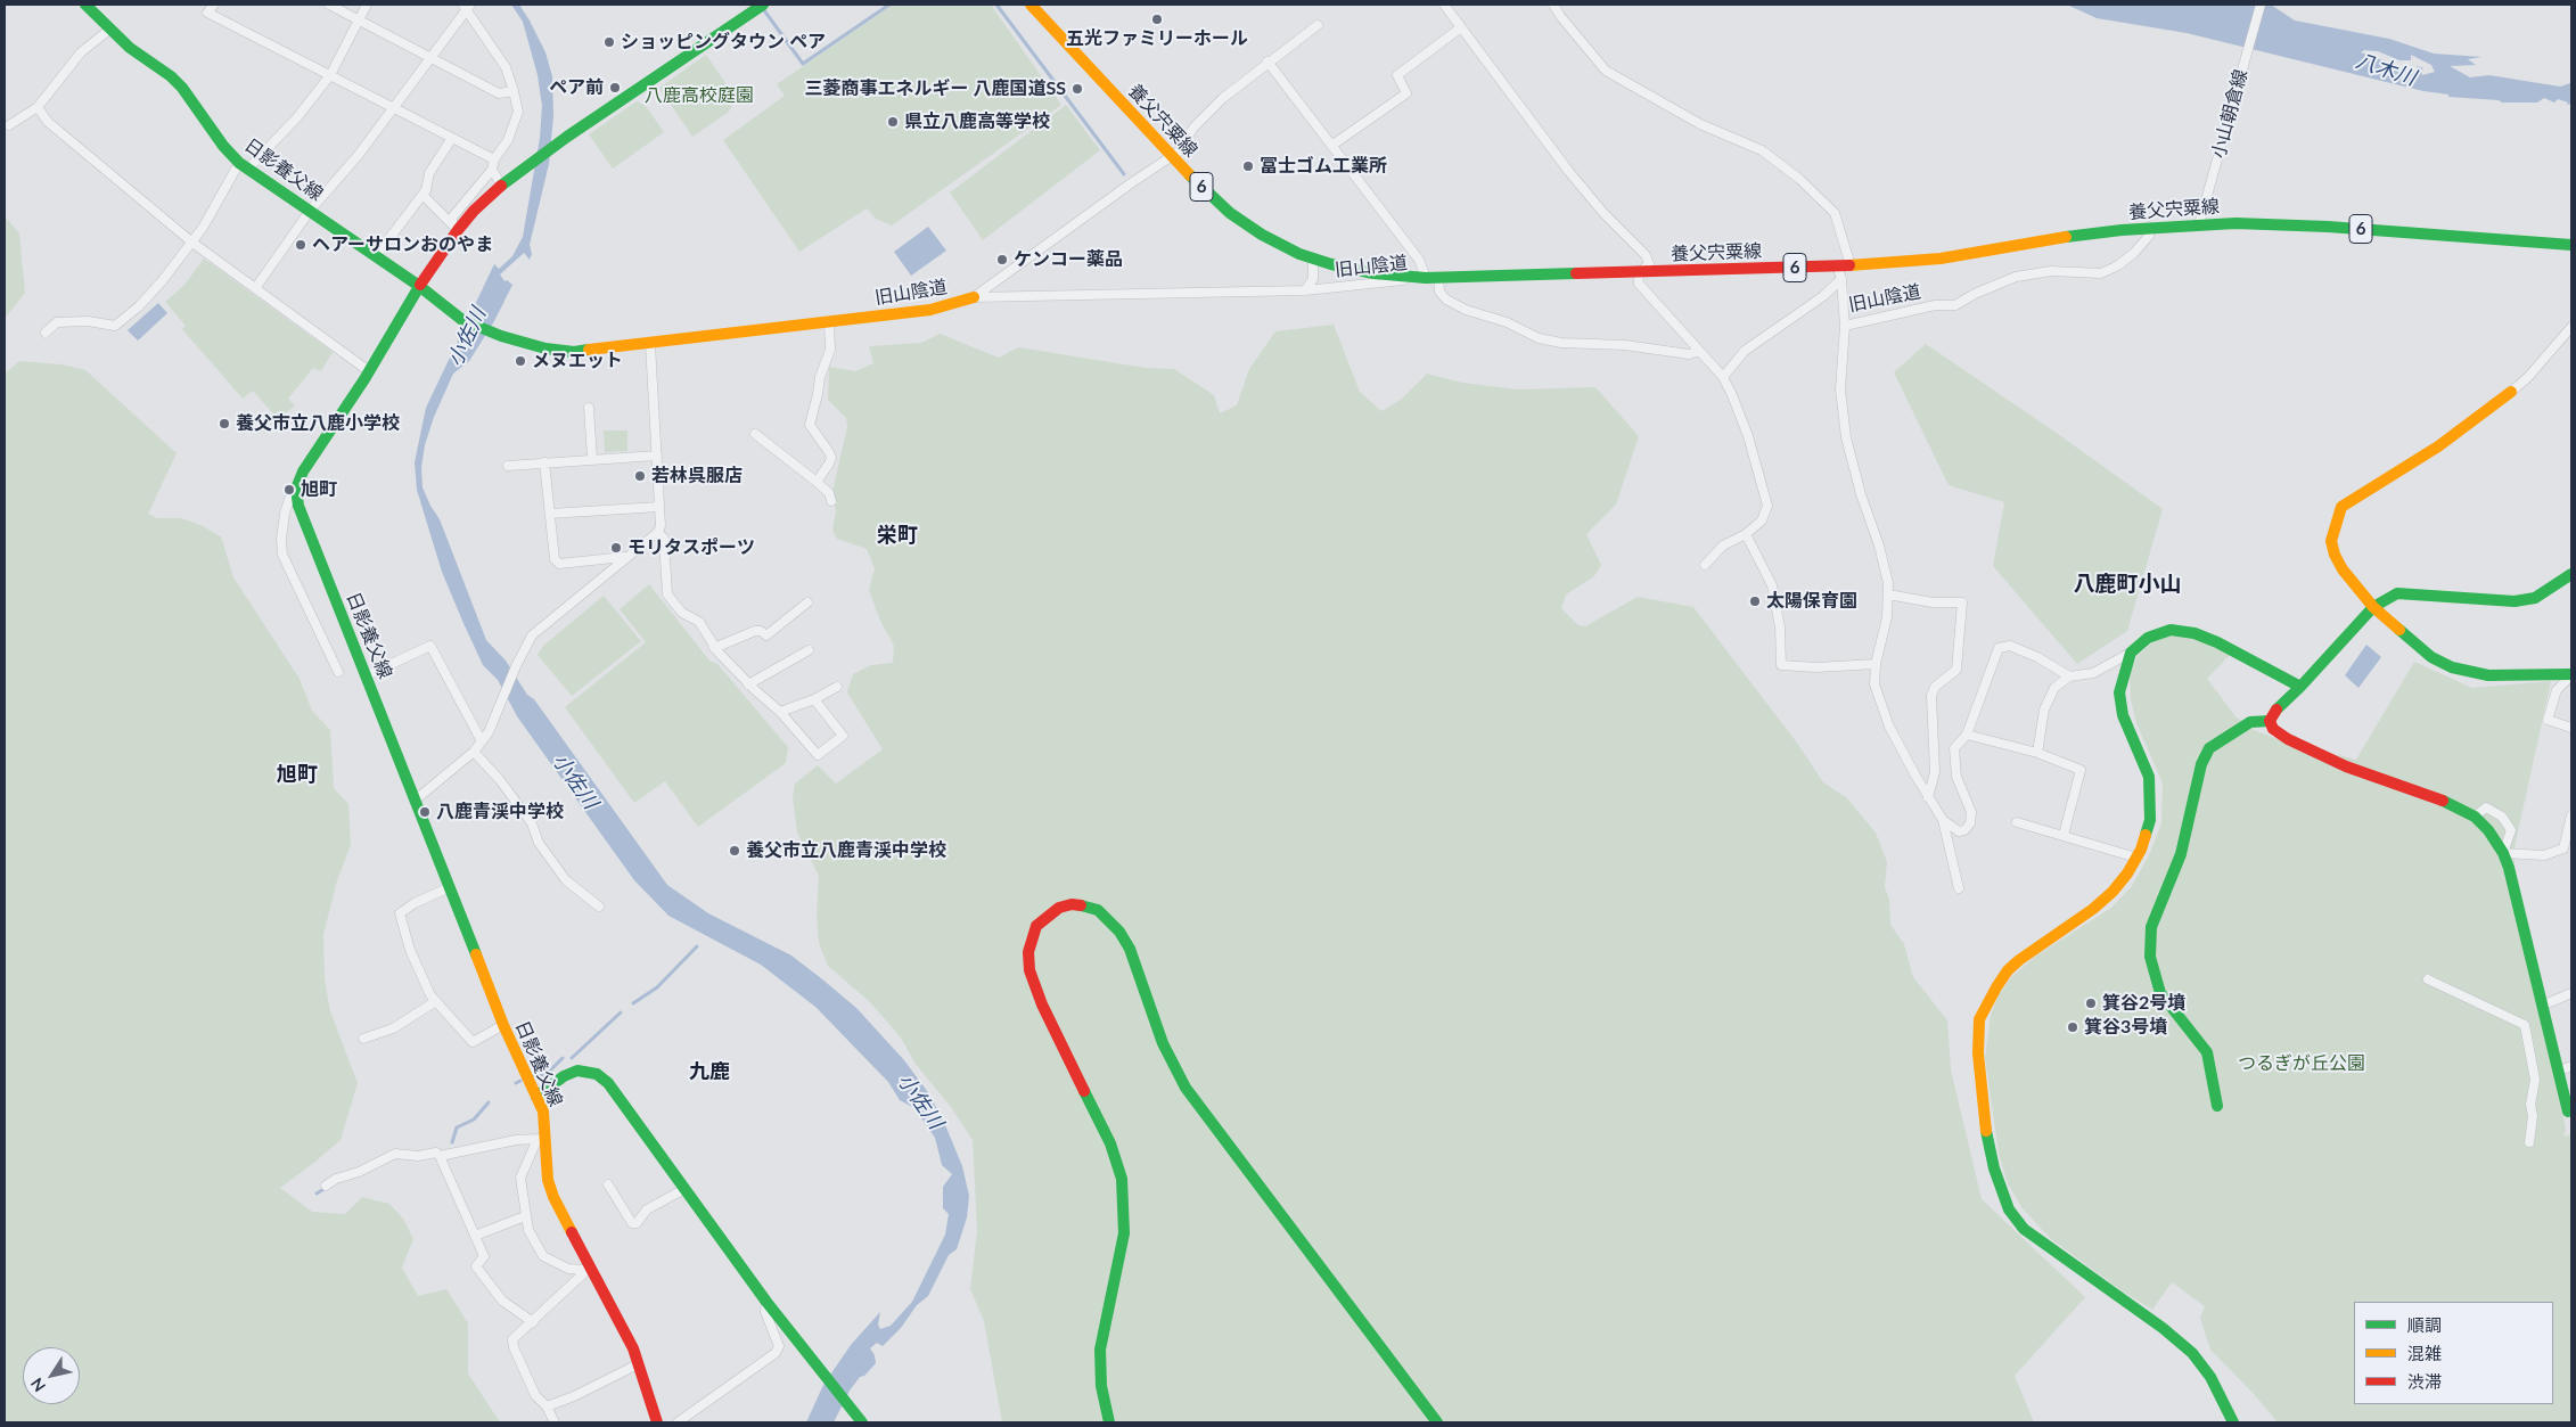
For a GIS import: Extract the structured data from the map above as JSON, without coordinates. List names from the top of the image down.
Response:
{
  "streets": {
    "street": [
      "小山朝倉線",
      "養父宍粟線",
      "日影養父線",
      "6",
      "旧山陰道"
    ]
  },
  "crossings": [
    ["小山朝倉線", "養父宍粟線"],
    ["養父宍粟線", "旧山陰道"],
    ["日影養父線", "旧山陰道"]
  ],
  "districts": [
    "栄町",
    "八鹿町小山",
    "旭町",
    "九鹿"
  ],
  "water": ["八木川", "小佐川"],
  "parks": ["八鹿高校庭園", "つるぎが丘公園"],
  "places": [
    "五光ファミリーホール",
    "ショッピングタウン ペア",
    "ペア前",
    "三菱商事エネルギー 八鹿国道SS",
    "県立八鹿高等学校",
    "冨士ゴム工業所",
    "ヘアーサロンおのやま",
    "ケンコー薬品",
    "メヌエット",
    "養父市立八鹿小学校",
    "若林呉服店",
    "旭町",
    "モリタスポーツ",
    "太陽保育園",
    "八鹿青渓中学校",
    "養父市立八鹿青渓中学校",
    "箕谷2号墳",
    "箕谷3号墳"
  ],
  "legend": ["順調", "混雑", "渋滞"],
  "north": "bottom left"
}
